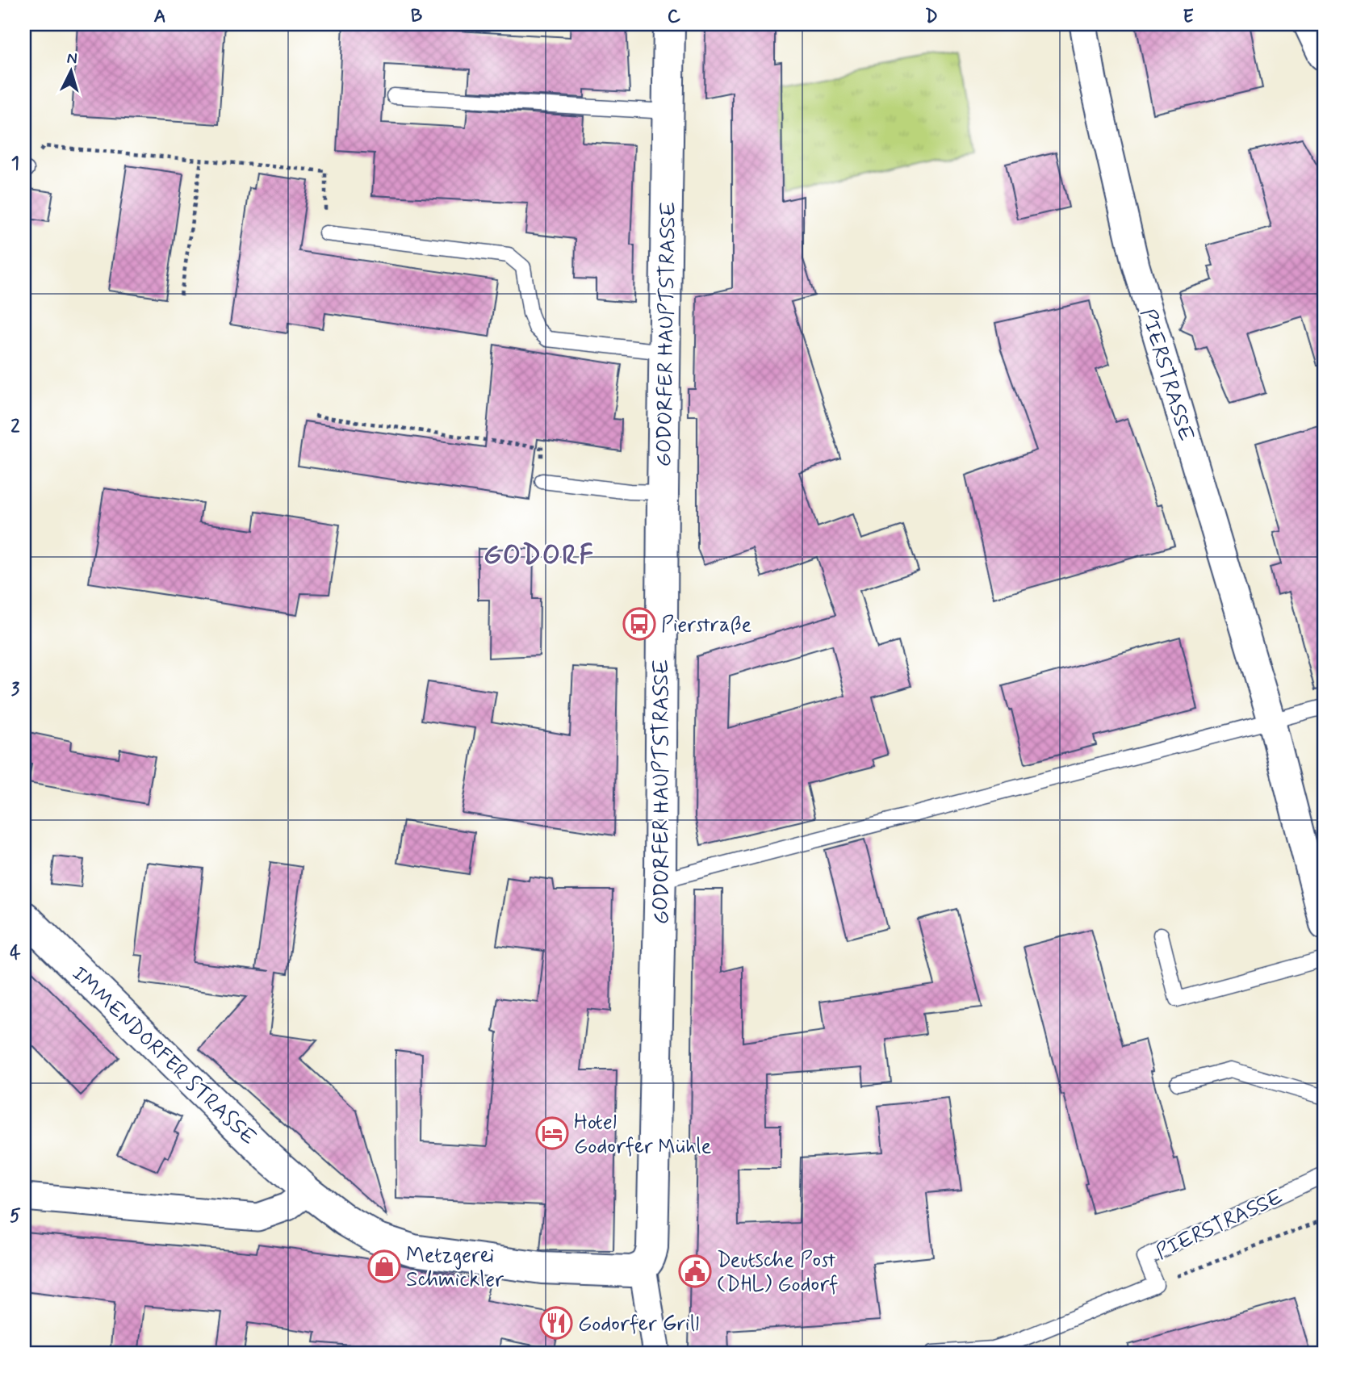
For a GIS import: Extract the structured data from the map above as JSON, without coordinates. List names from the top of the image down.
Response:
{
  "streets": {
    "street": ["GODORFER HAUPTSTRASSE", "PIERSTRASSE", "IMMENDORFER STRASSE"]
  },
  "crossings": [
    ["GODORFER HAUPTSTRASSE", "IMMENDORFER STRASSE"]
  ],
  "districts": ["GODORF"],
  "places": {
    "bus stop": ["Pierstraße"],
    "hotel": ["Hotel Godorfer Mühle"],
    "shop": ["Metzgerei Schmickler"],
    "public building": ["Deutsche Post (DHL) Godorf"],
    "restaurant": ["Godorfer Grill"]
  },
  "north": "top",
  "grid": {
    "columns": [
      "A",
      "B",
      "C",
      "D",
      "E"
    ],
    "rows": [
      "1",
      "2",
      "3",
      "4",
      "5"
    ]
  }
}
